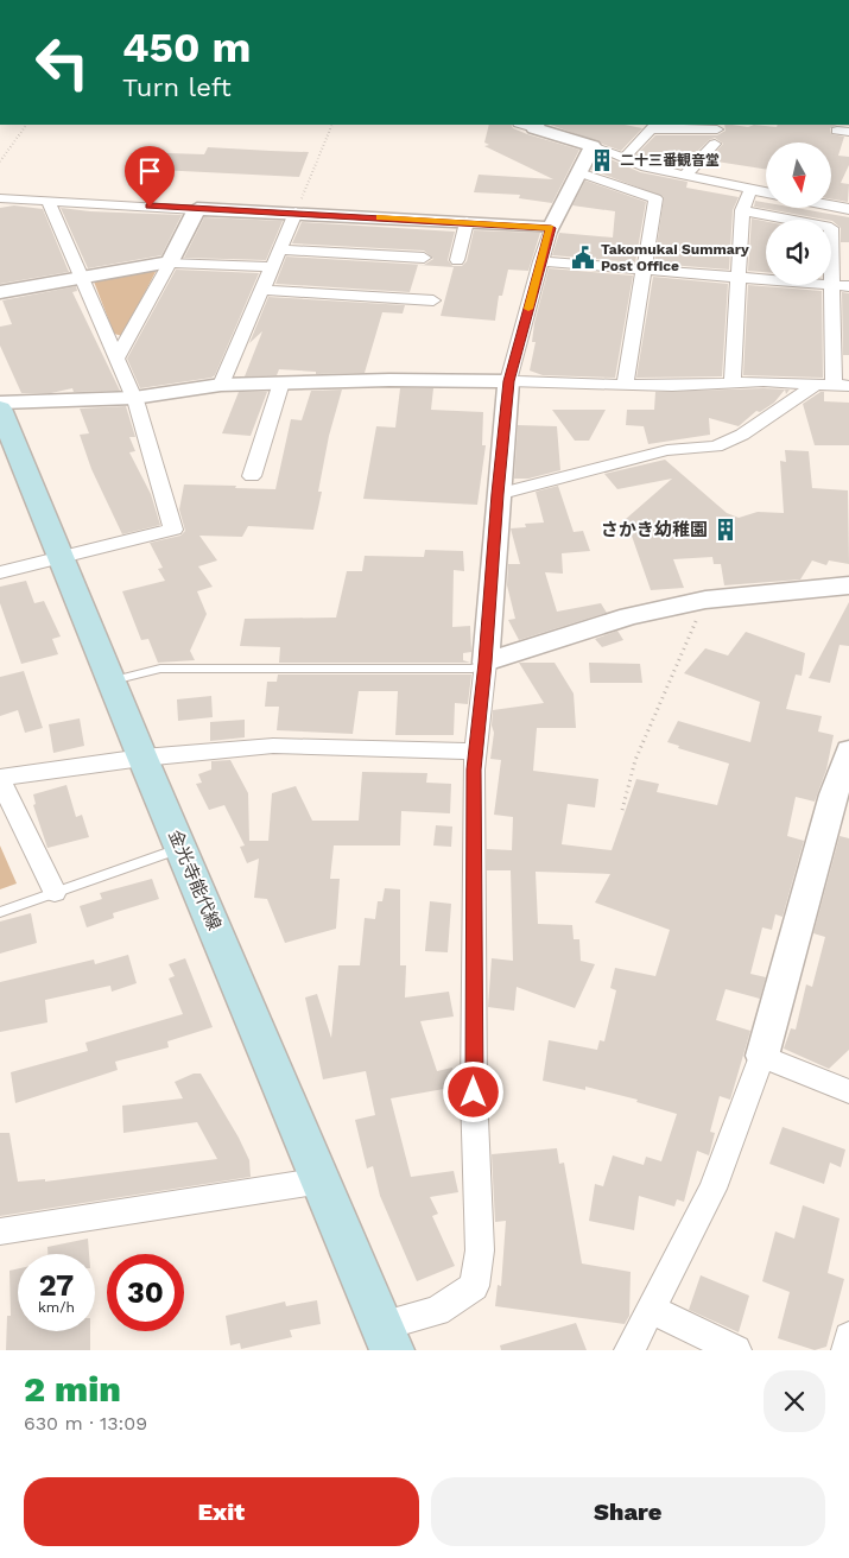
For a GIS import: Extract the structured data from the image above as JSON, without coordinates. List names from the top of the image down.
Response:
{
  "streets": {
    "main road": ["金光寺能代線"]
  },
  "places": {
    "building": ["二十三番観音堂", "さかき幼稚園"],
    "public building": ["Takomukai Summary Post Office"]
  },
  "north": "bottom",
  "page": {
    "turn": ["450 m", "Turn left"],
    "speed": "27 km/h",
    "limit": "30",
    "heading": ["2 min", "630 m · 13:09"],
    "buttons": ["Exit", "Share"]
  }
}
